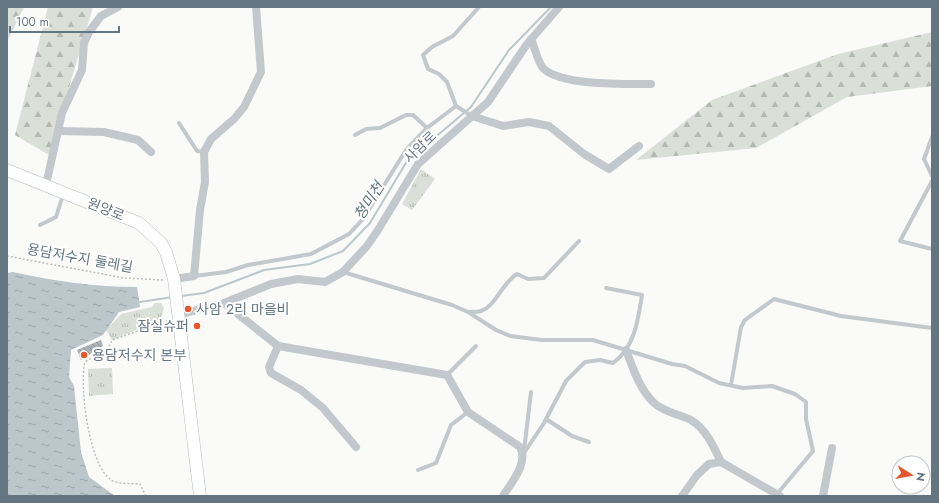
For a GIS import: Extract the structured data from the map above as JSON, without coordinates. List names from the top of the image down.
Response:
{
  "streets": {
    "main road": ["원양로"],
    "street": ["사암로"],
    "path": ["용담저수지 둘레길"]
  },
  "crossings": [
    ["사암로", "원양로"],
    ["원양로", "용담저수지 둘레길"]
  ],
  "water": ["청미천"],
  "places": ["사암 2리 마을비", "잠실슈퍼", "용담저수지 본부"],
  "scale_bar": "100 m",
  "north": "right"
}
